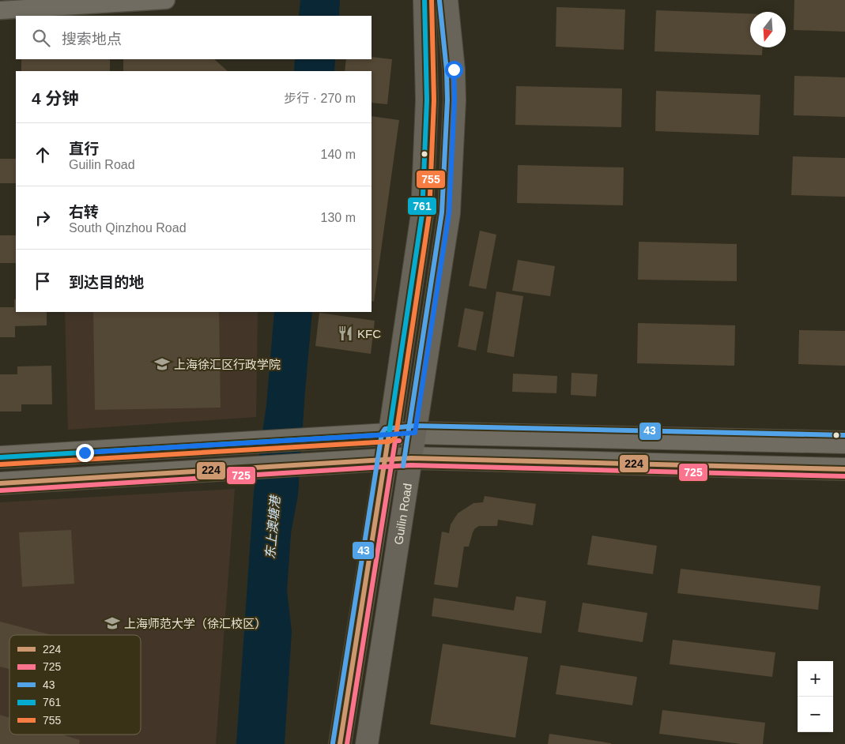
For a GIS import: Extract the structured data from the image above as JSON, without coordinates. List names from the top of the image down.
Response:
{
  "streets": {
    "main road": ["Guilin Road"]
  },
  "water": ["东上澳塘港"],
  "places": {
    "restaurant": ["KFC"],
    "school or university": ["上海徐汇区行政学院", "上海师范大学（徐汇校区）"]
  },
  "lines": [
    "transit line 761",
    "transit line 755",
    "transit line 43",
    "transit line 224",
    "transit line 725"
  ],
  "legend": [
    "224",
    "725",
    "43",
    "761",
    "755"
  ],
  "north": "bottom",
  "page": {
    "search": "搜索地点",
    "heading": ["4 分钟", "步行 · 270 m"],
    "list": [
      ["直行", "Guilin Road", "140 m"],
      ["右转", "South Qinzhou Road", "130 m"],
      "到达目的地"
    ],
    "map_buttons": ["+", "−"]
  }
}
